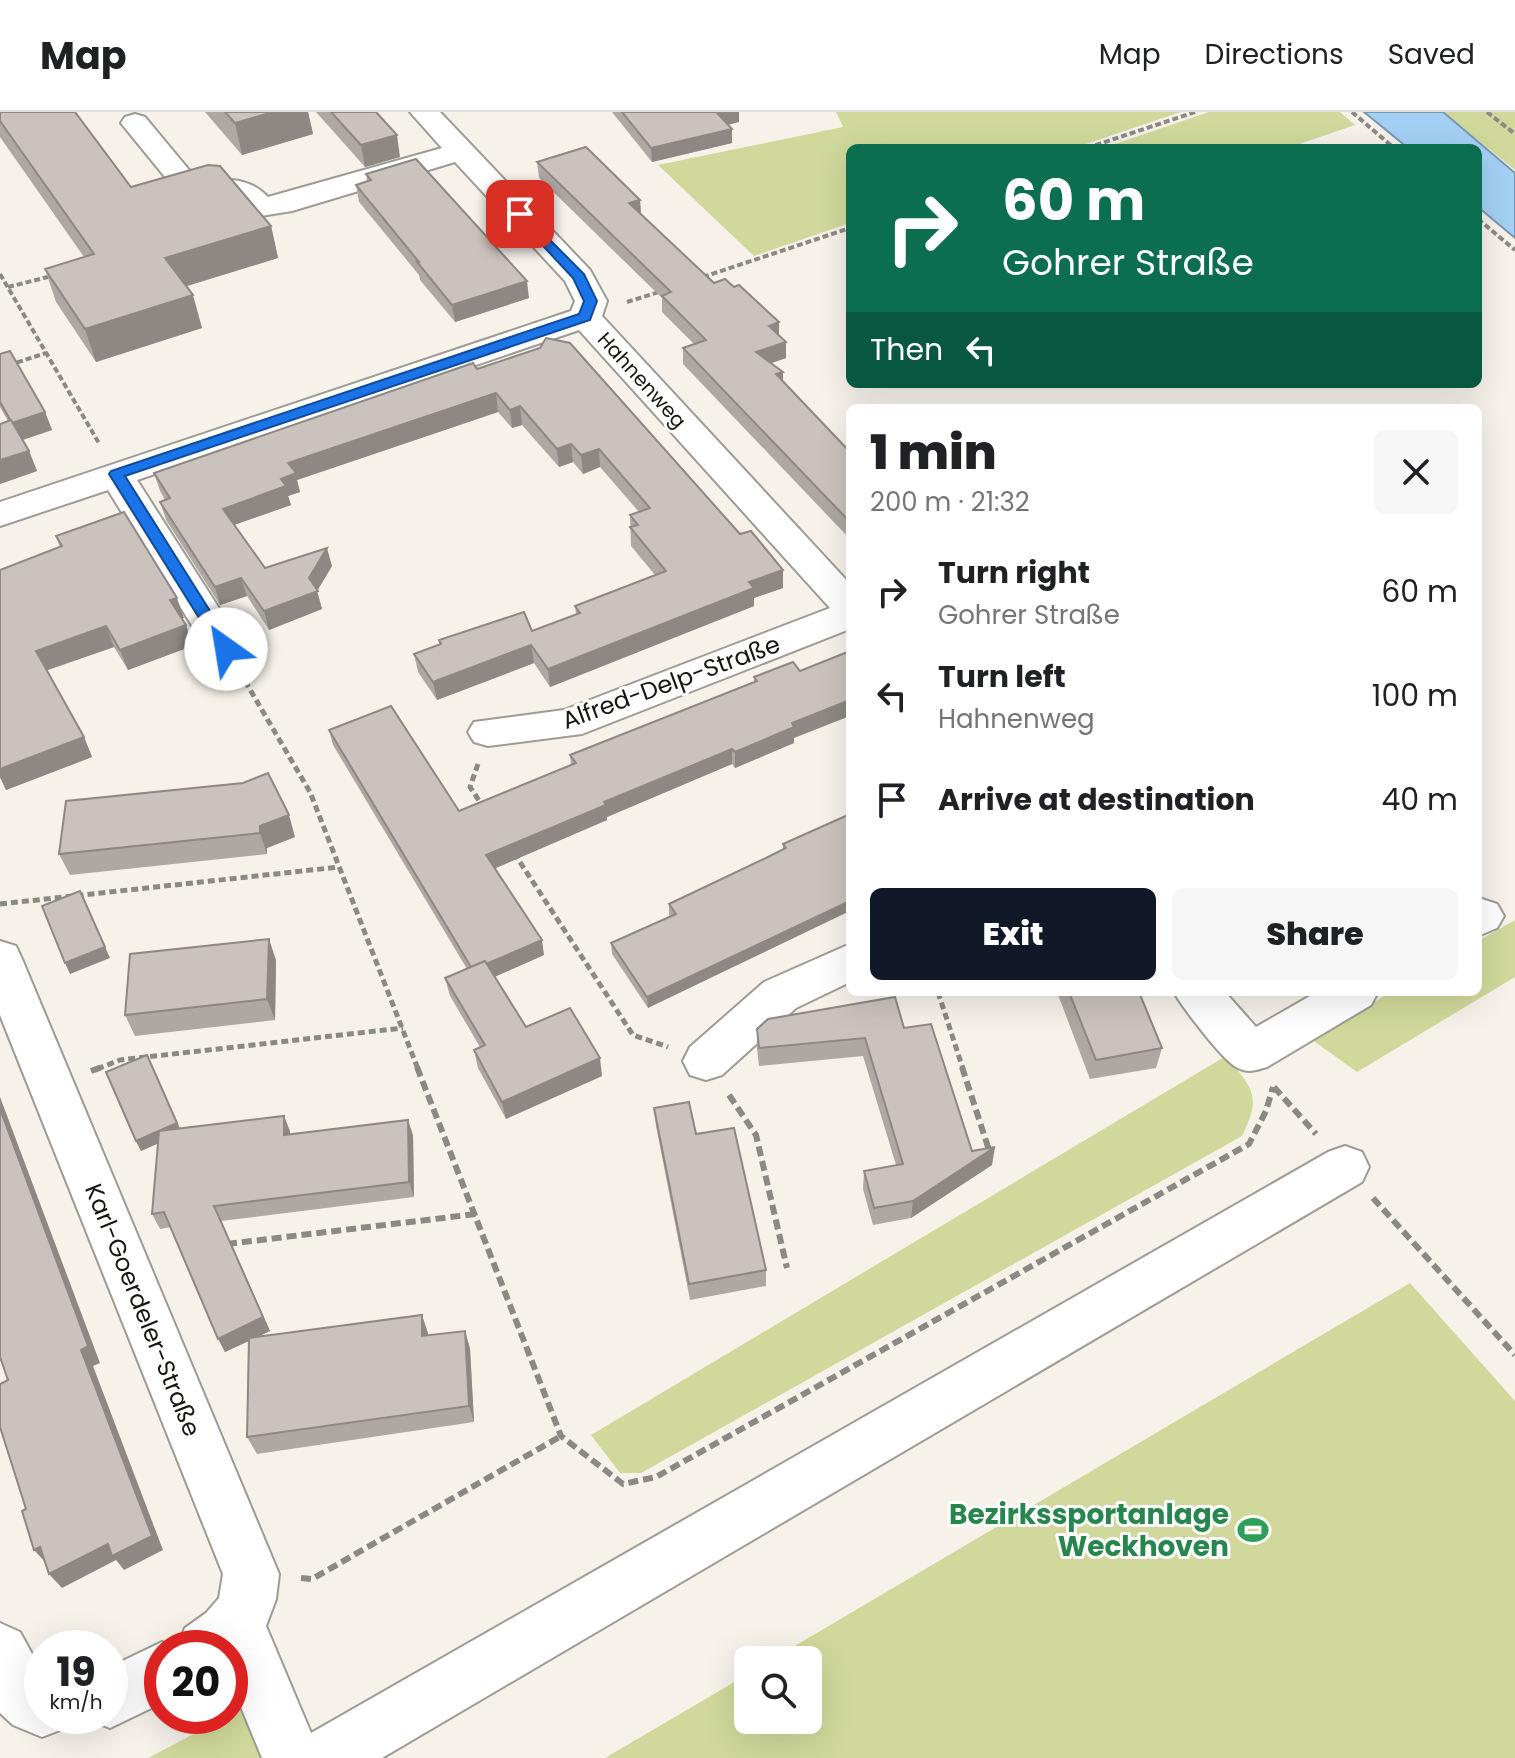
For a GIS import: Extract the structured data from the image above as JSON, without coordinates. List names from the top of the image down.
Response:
{
  "streets": {
    "street": ["Hahnenweg", "Alfred-Delp-Straße", "Karl-Goerdeler-Straße"]
  },
  "places": {
    "sports": ["Bezirkssportanlage Weckhoven"]
  },
  "page": {
    "header": "Map",
    "nav": ["Map", "Directions", "Saved"],
    "turn": ["60 m", "Gohrer Straße"],
    "then": "Then",
    "heading": ["1 min", "200 m · 21:32"],
    "list": [
      {
        "name": "Turn right",
        "note": "Gohrer Straße",
        "value": "60 m"
      },
      {
        "name": "Turn left",
        "note": "Hahnenweg",
        "value": "100 m"
      },
      {
        "name": "Arrive at destination",
        "value": "40 m"
      }
    ],
    "buttons": ["Exit", "Share"],
    "speed": "19 km/h",
    "limit": "20"
  }
}
